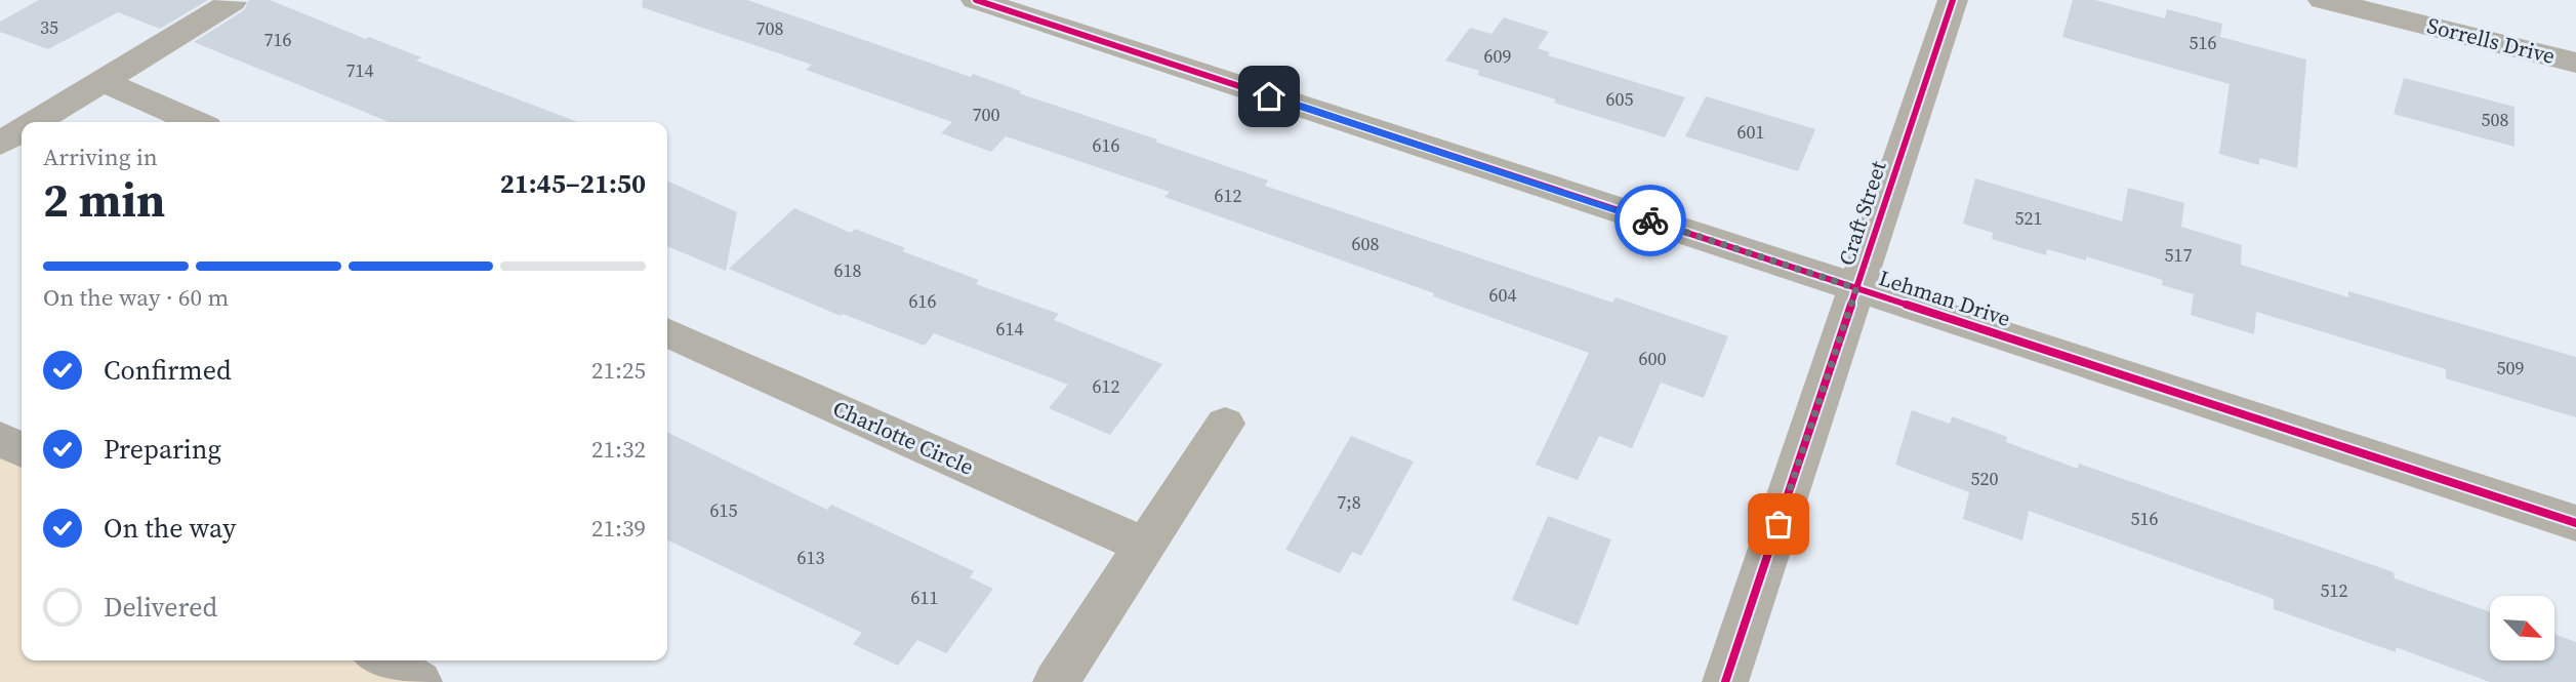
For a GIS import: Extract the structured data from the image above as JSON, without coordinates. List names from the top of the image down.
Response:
{
  "streets": {
    "street": [
      "Sorrells Drive",
      "Craft Street",
      "Lehman Drive",
      "Charlotte Circle"
    ]
  },
  "crossings": [
    ["Craft Street", "Lehman Drive"]
  ],
  "house_numbers": [
    "35",
    "708",
    "716",
    "516",
    "609",
    "714",
    "605",
    "700",
    "508",
    "601",
    "616",
    "612",
    "521",
    "608",
    "517",
    "618",
    "604",
    "616",
    "614",
    "600",
    "509",
    "612",
    "520",
    "7;8",
    "615",
    "516",
    "613",
    "512",
    "611"
  ],
  "north": "bottom right",
  "page": {
    "heading": ["2 min", "Arriving in", "21:45–21:50"],
    "bar": "On the way · 60 m",
    "list": [
      ["Confirmed", "21:25"],
      ["Preparing", "21:32"],
      ["On the way", "21:39"],
      "Delivered"
    ]
  }
}
